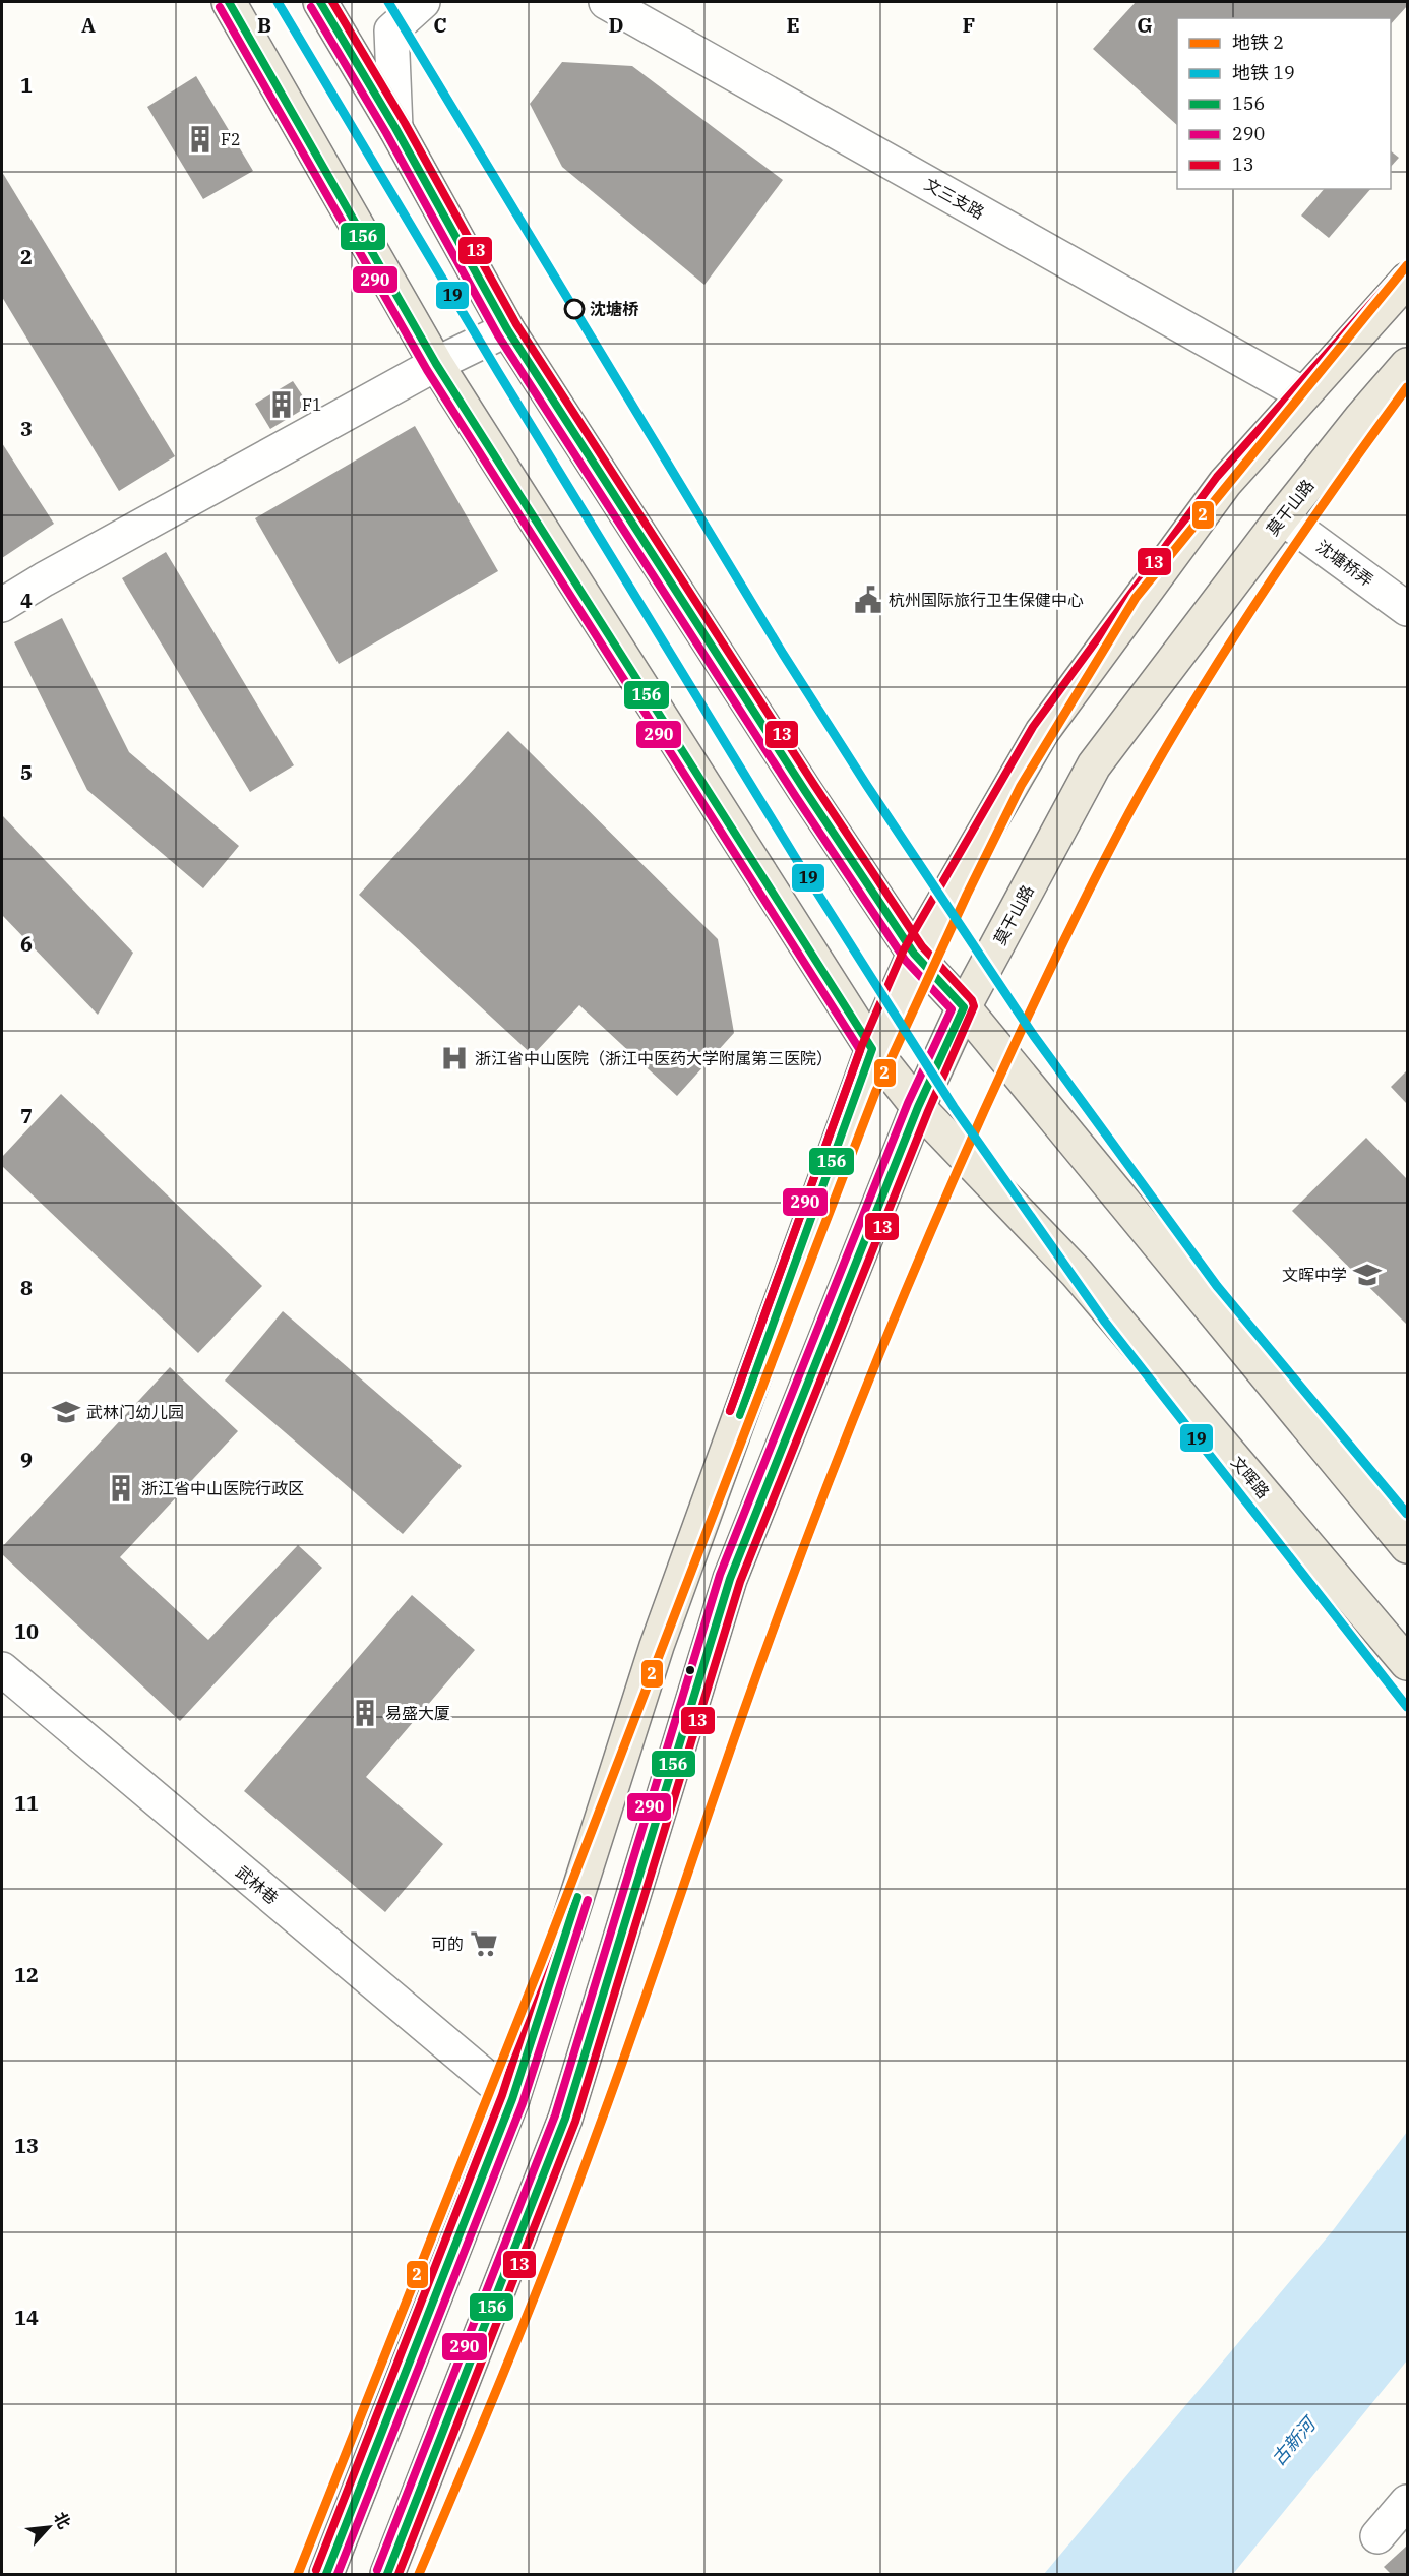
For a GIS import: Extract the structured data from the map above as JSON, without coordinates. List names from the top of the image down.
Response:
{
  "streets": {
    "main road": ["莫干山路", "文晖路"],
    "street": ["文三支路", "沈塘桥弄", "武林巷"]
  },
  "crossings": [
    ["莫干山路", "沈塘桥弄"],
    ["莫干山路", "文晖路"]
  ],
  "water": ["古新河"],
  "places": {
    "building": [
      "F2",
      "F1",
      "浙江省中山医院行政区",
      "易盛大厦"
    ],
    "other": ["沈塘桥"],
    "public building": ["杭州国际旅行卫生保健中心"],
    "hospital": ["浙江省中山医院（浙江中医药大学附属第三医院）"],
    "school or university": ["文晖中学", "武林门幼儿园"],
    "supermarket": ["可的"]
  },
  "lines": [
    "metro line 19",
    "transit line 156",
    "transit line 13",
    "transit line 290",
    "metro line 2"
  ],
  "legend": [
    "地铁 2",
    "地铁 19",
    "156",
    "290",
    "13"
  ],
  "north": "top right",
  "grid": {
    "columns": [
      "A",
      "B",
      "C",
      "D",
      "E",
      "F",
      "G"
    ],
    "rows": [
      "1",
      "2",
      "3",
      "4",
      "5",
      "6",
      "7",
      "8",
      "9",
      "10",
      "11",
      "12",
      "13",
      "14"
    ]
  }
}
